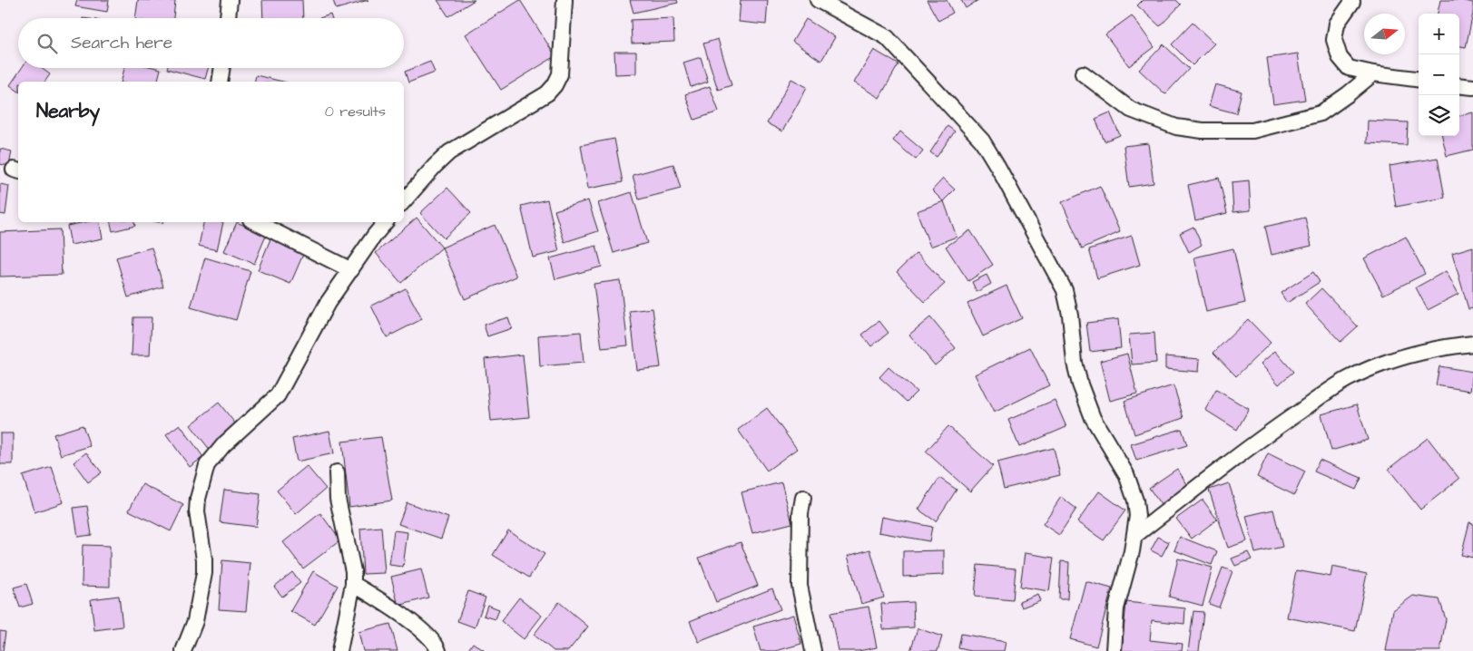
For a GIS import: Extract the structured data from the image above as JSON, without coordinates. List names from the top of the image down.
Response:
{
  "north": "right",
  "page": {
    "map_buttons": ["+", "−"],
    "search": "Search here",
    "heading": ["Nearby", "0 results"]
  }
}
